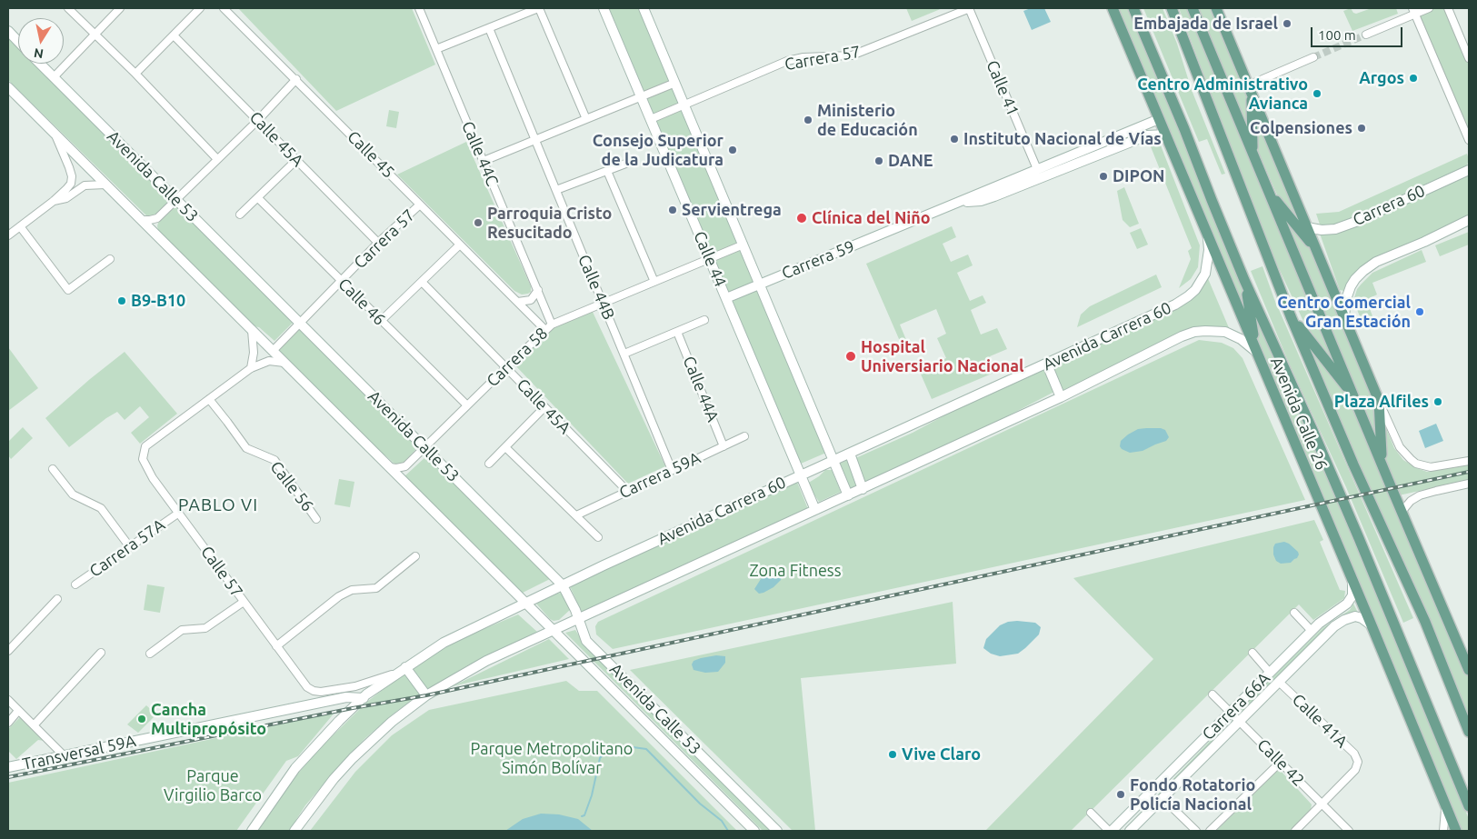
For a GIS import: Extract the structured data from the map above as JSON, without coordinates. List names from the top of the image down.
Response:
{
  "streets": {
    "main road": [
      "Avenida Calle 53",
      "Carrera 60",
      "Calle 44",
      "Carrera 59",
      "Avenida Carrera 60",
      "Avenida Calle 26",
      "Carrera 66A",
      "Transversal 59A"
    ],
    "street": [
      "Carrera 57",
      "Calle 41",
      "Calle 45A",
      "Calle 44C",
      "Calle 45",
      "Calle 44B",
      "Calle 46",
      "Carrera 58",
      "Calle 44A",
      "Carrera 59A",
      "Calle 56",
      "Carrera 57A",
      "Calle 57",
      "Calle 41A",
      "Calle 42"
    ]
  },
  "crossings": [
    ["Carrera 57", "Calle 41"],
    ["Carrera 57", "Calle 45A"],
    ["Carrera 57", "Calle 45"],
    ["Carrera 57", "Avenida Calle 53"],
    ["Carrera 57", "Calle 44"],
    ["Carrera 57", "Calle 46"],
    ["Calle 41", "Carrera 59"],
    ["Calle 45A", "Carrera 58"],
    ["Calle 45A", "Carrera 59A"],
    ["Calle 44C", "Carrera 58"],
    ["Calle 45", "Carrera 58"],
    ["Avenida Calle 53", "Avenida Carrera 60"],
    ["Avenida Calle 53", "Carrera 58"],
    ["Calle 44", "Carrera 59"],
    ["Calle 44", "Avenida Carrera 60"],
    ["Calle 44", "Carrera 58"],
    ["Carrera 59", "Avenida Calle 26"],
    ["Calle 44B", "Carrera 58"],
    ["Calle 44B", "Carrera 59A"],
    ["Calle 46", "Carrera 58"],
    ["Avenida Carrera 60", "Avenida Calle 26"],
    ["Avenida Carrera 60", "Transversal 59A"],
    ["Calle 44A", "Carrera 59A"],
    ["Avenida Calle 26", "Carrera 66A"],
    ["Calle 56", "Calle 57"],
    ["Carrera 57A", "Calle 57"],
    ["Carrera 66A", "Calle 41A"],
    ["Carrera 66A", "Calle 42"],
    ["Calle 41A", "Calle 42"]
  ],
  "districts": ["PABLO VI"],
  "parks": ["Zona Fitness", "Parque Metropolitano Simón Bolívar", "Parque Virgilio Barco"],
  "places": [
    "Embajada de Israel",
    "Argos",
    "Centro Administrativo Avianca",
    "Ministerio de Educación",
    "Colpensiones",
    "Instituto Nacional de Vías",
    "Consejo Superior de la Judicatura",
    "DANE",
    "DIPON",
    "Servientrega",
    "Clínica del Niño",
    "Parroquia Cristo Resucitado",
    "B9-B10",
    "Centro Comercial Gran Estación",
    "Hospital Universiario Nacional",
    "Plaza Alfiles",
    "Cancha Multipropósito",
    "Vive Claro",
    "Fondo Rotatorio Policía Nacional"
  ],
  "scale_bar": "100 m",
  "north": "bottom"
}
